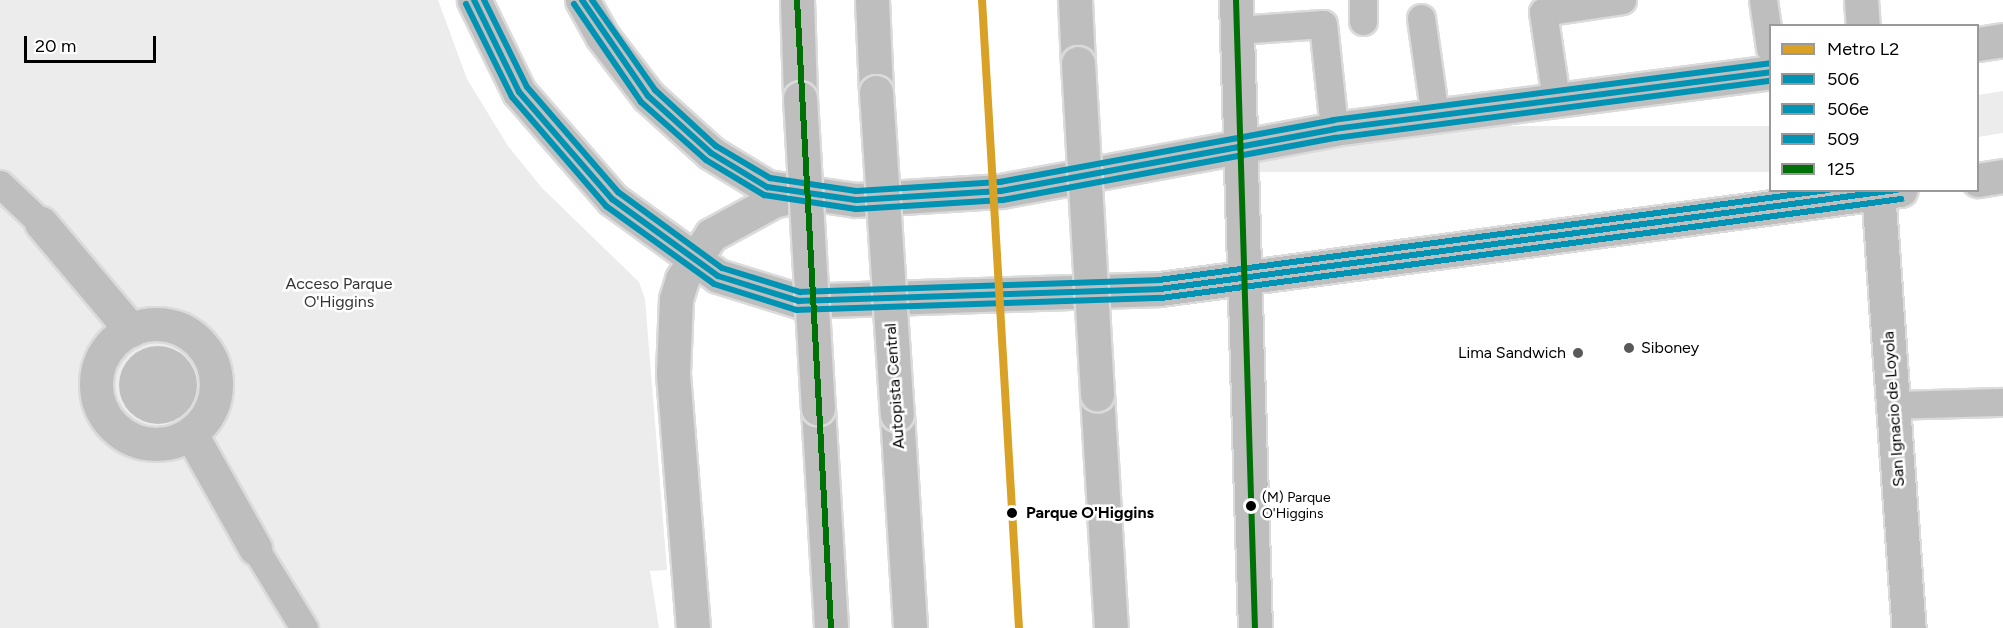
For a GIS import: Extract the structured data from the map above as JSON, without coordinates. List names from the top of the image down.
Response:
{
  "streets": {
    "main road": ["Autopista Central", "San Ignacio de Loyola"]
  },
  "parks": ["Acceso Parque O'Higgins"],
  "places": [
    "Siboney",
    "Lima Sandwich",
    "(M) Parque O'Higgins",
    "Parque O'Higgins"
  ],
  "lines": [
    "metro line L2",
    "transit line 506",
    "transit line 509",
    "transit line 125",
    "transit line 506e"
  ],
  "legend": [
    "Metro L2",
    "506",
    "506e",
    "509",
    "125"
  ],
  "scale_bar": "20 m"
}
